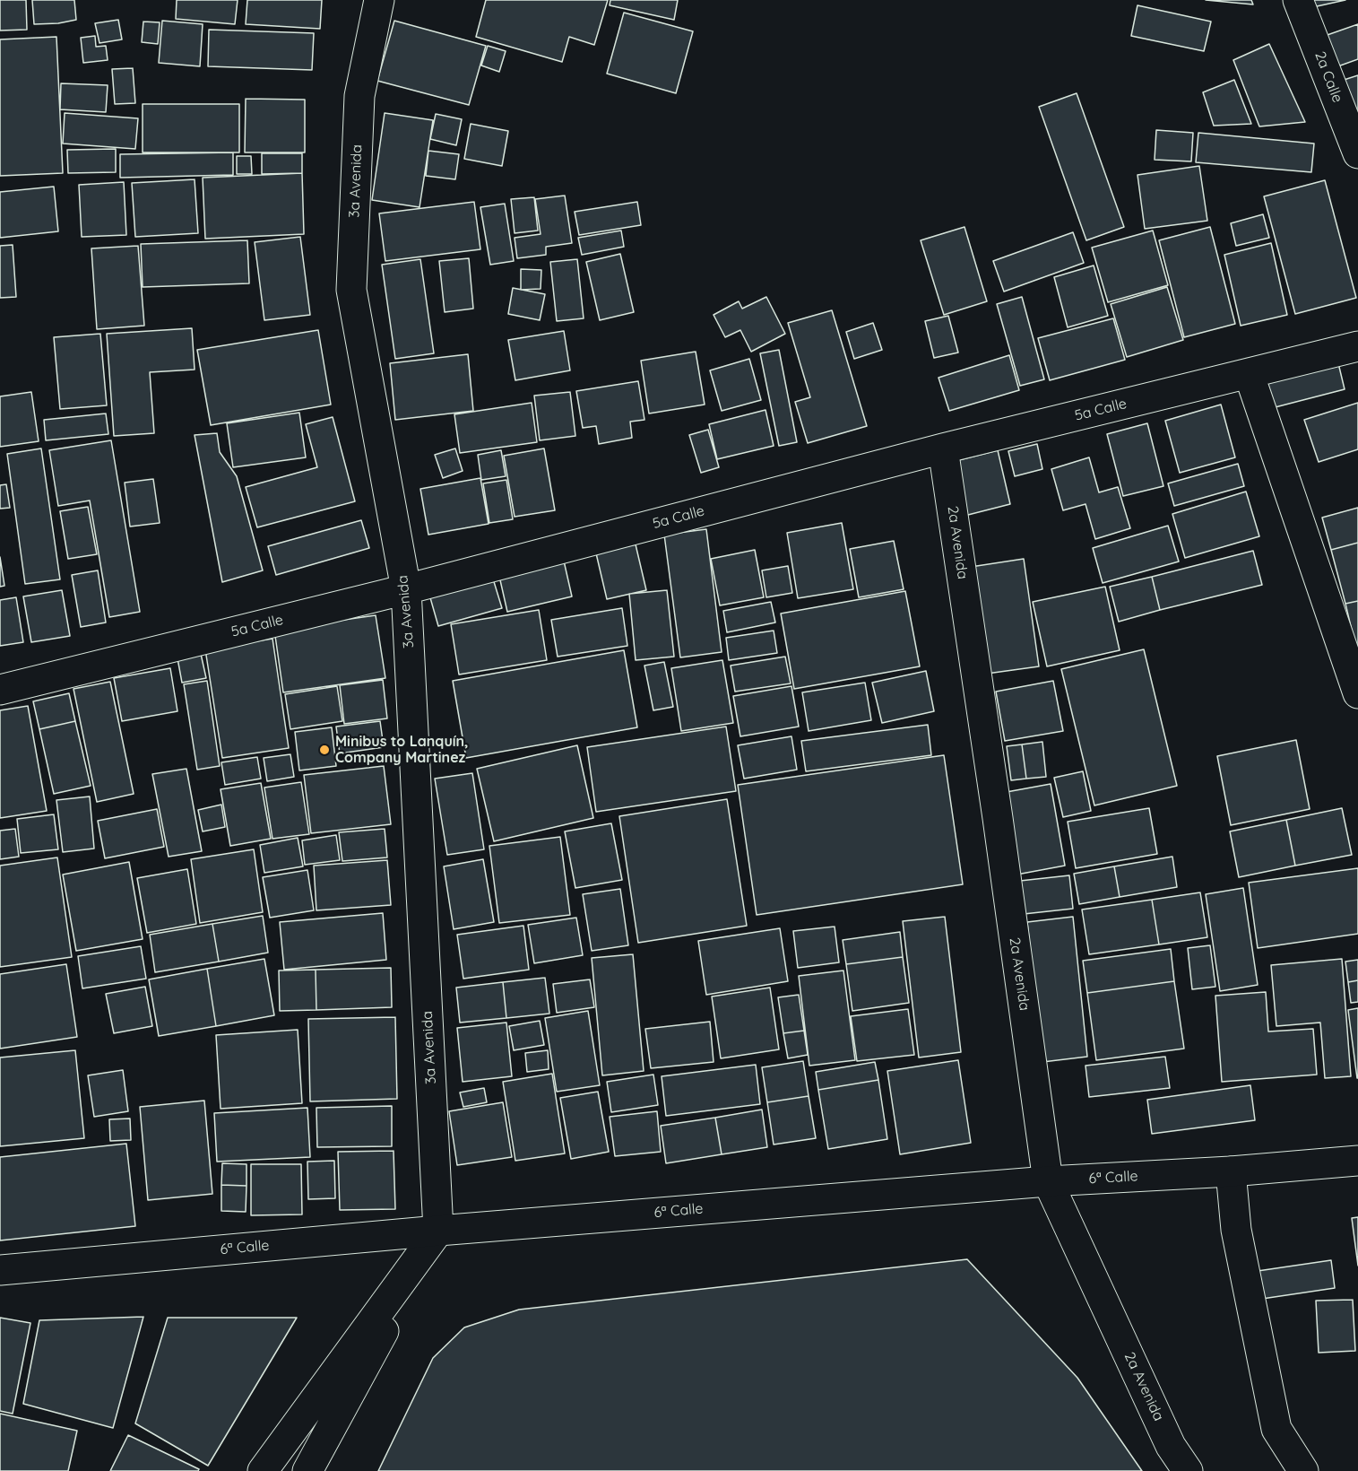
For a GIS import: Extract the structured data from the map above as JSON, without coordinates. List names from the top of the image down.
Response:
{
  "streets": {
    "street": [
      "2a Calle",
      "3a Avenida",
      "5a Calle",
      "2a Avenida",
      "6ª Calle"
    ]
  },
  "crossings": [
    ["3a Avenida", "5a Calle"],
    ["3a Avenida", "6ª Calle"],
    ["5a Calle", "2a Avenida"],
    ["2a Avenida", "6ª Calle"]
  ],
  "places": ["Minibus to Lanquín, Company Martinez"]
}
